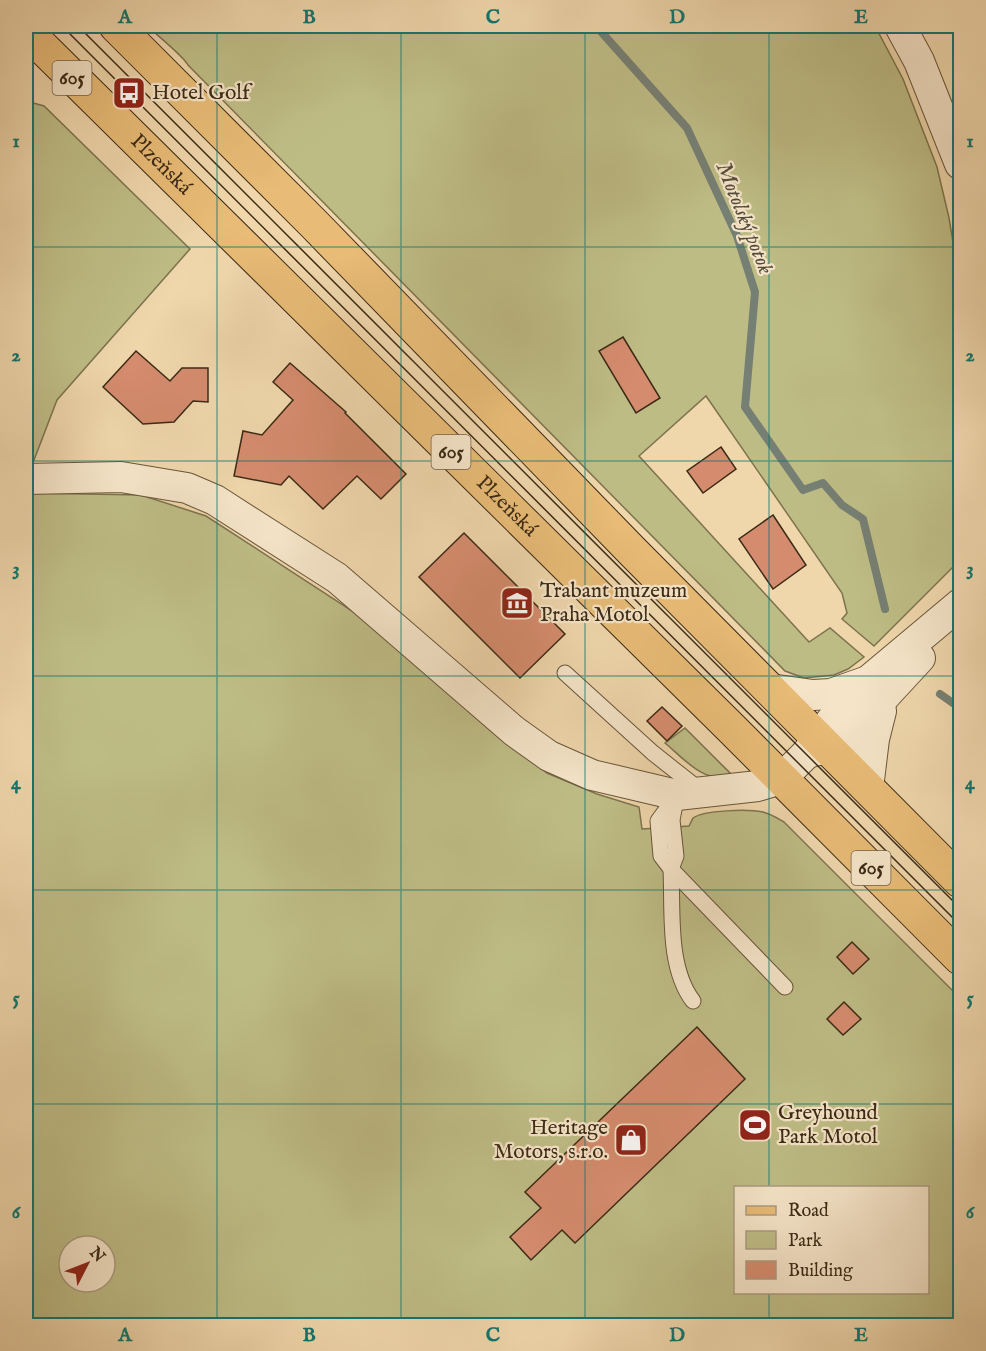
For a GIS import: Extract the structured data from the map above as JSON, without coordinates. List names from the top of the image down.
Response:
{
  "streets": {
    "main road": ["605", "Plzeňská"]
  },
  "water": ["Motolský potok"],
  "places": {
    "bus stop": ["Hotel Golf"],
    "museum": ["Trabant muzeum Praha Motol"],
    "sports": ["Greyhound Park Motol"],
    "shop": ["Heritage Motors, s.r.o."]
  },
  "legend": ["Road", "Park", "Building"],
  "north": "top right",
  "grid": {
    "columns": [
      "A",
      "B",
      "C",
      "D",
      "E"
    ],
    "rows": [
      "1",
      "2",
      "3",
      "4",
      "5",
      "6"
    ]
  }
}
